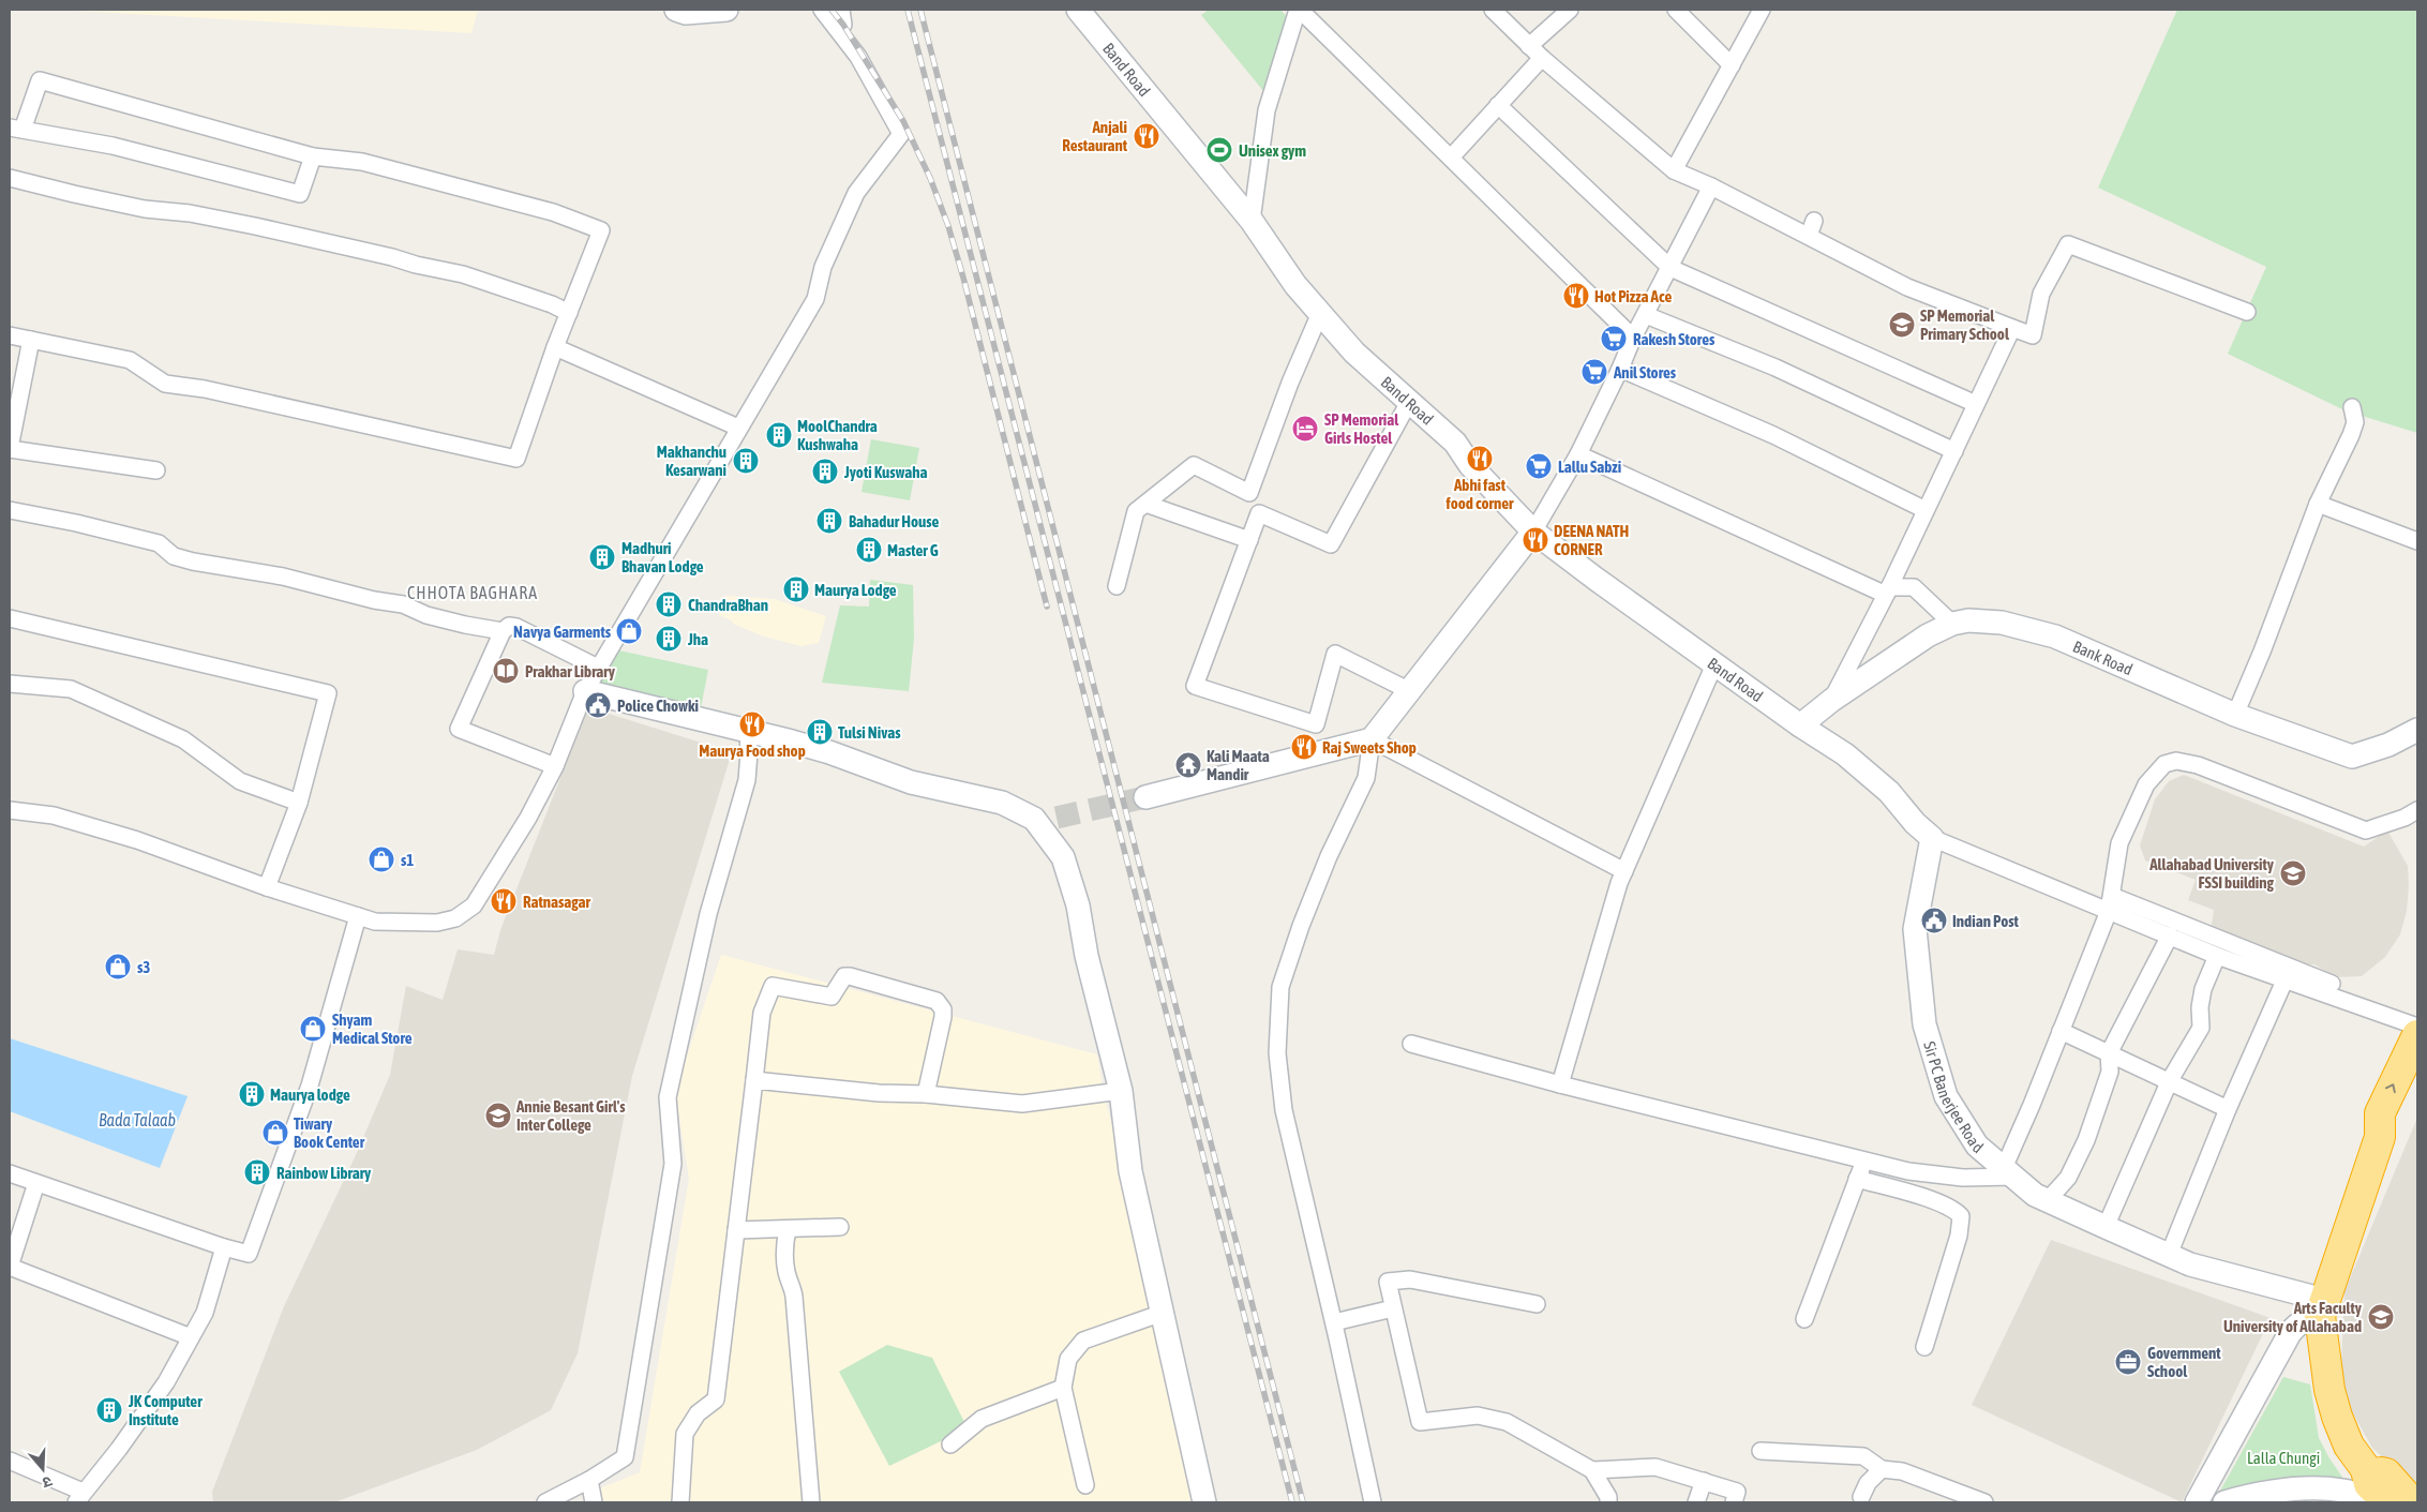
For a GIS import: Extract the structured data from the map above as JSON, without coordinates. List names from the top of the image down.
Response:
{
  "streets": {
    "street": ["Band Road", "Bank Road", "Sir PC Banerjee Road"]
  },
  "crossings": [
    ["Band Road", "Bank Road"]
  ],
  "districts": ["CHHOTA BAGHARA"],
  "water": ["Bada Talaab"],
  "parks": ["Lalla Chungi"],
  "places": {
    "restaurant": [
      "Anjali Restaurant",
      "Hot Pizza Ace",
      "Abhi fast food corner",
      "DEENA NATH CORNER",
      "Maurya Food shop",
      "Raj Sweets Shop",
      "Ratnasagar"
    ],
    "sports": ["Unisex gym"],
    "school or university": [
      "SP Memorial Primary School",
      "Allahabad University FSSI building",
      "Annie Besant Girl's Inter College",
      "Arts Faculty University of Allahabad"
    ],
    "supermarket": ["Rakesh Stores", "Anil Stores", "Lallu Sabzi"],
    "hotel": ["SP Memorial Girls Hostel"],
    "building": [
      "MoolChandra Kushwaha",
      "Makhanchu Kesarwani",
      "Jyoti Kuswaha",
      "Bahadur House",
      "Master G",
      "Madhuri Bhavan Lodge",
      "Maurya Lodge",
      "ChandraBhan",
      "Jha",
      "Tulsi Nivas",
      "Maurya lodge",
      "Rainbow Library",
      "JK Computer Institute"
    ],
    "shop": [
      "Navya Garments",
      "s1",
      "s3",
      "Shyam Medical Store",
      "Tiwary Book Center"
    ],
    "library": ["Prakhar Library"],
    "public building": ["Police Chowki", "Indian Post"],
    "temple": ["Kali Maata Mandir"],
    "office": ["Government School"]
  },
  "north": "bottom"
}
